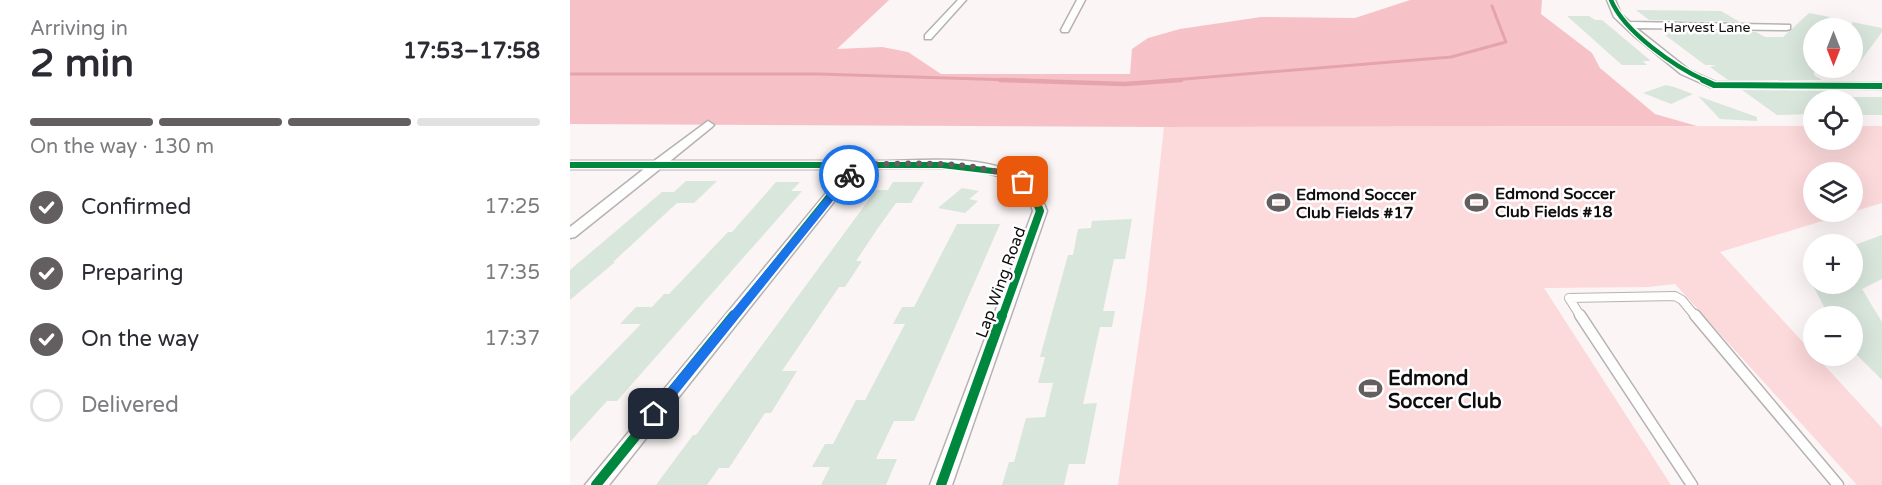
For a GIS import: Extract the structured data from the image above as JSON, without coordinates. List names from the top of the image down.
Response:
{
  "streets": {
    "street": ["Harvest Lane", "Lap Wing Road"]
  },
  "places": {
    "sports": ["Edmond Soccer Club Fields #18", "Edmond Soccer Club Fields #17", "Edmond Soccer Club"]
  },
  "north": "bottom",
  "page": {
    "heading": ["2 min", "Arriving in", "17:53–17:58"],
    "map_buttons": ["+", "−"],
    "bar": "On the way · 130 m",
    "list": [
      ["Confirmed", "17:25"],
      ["Preparing", "17:35"],
      ["On the way", "17:37"],
      "Delivered"
    ]
  }
}
